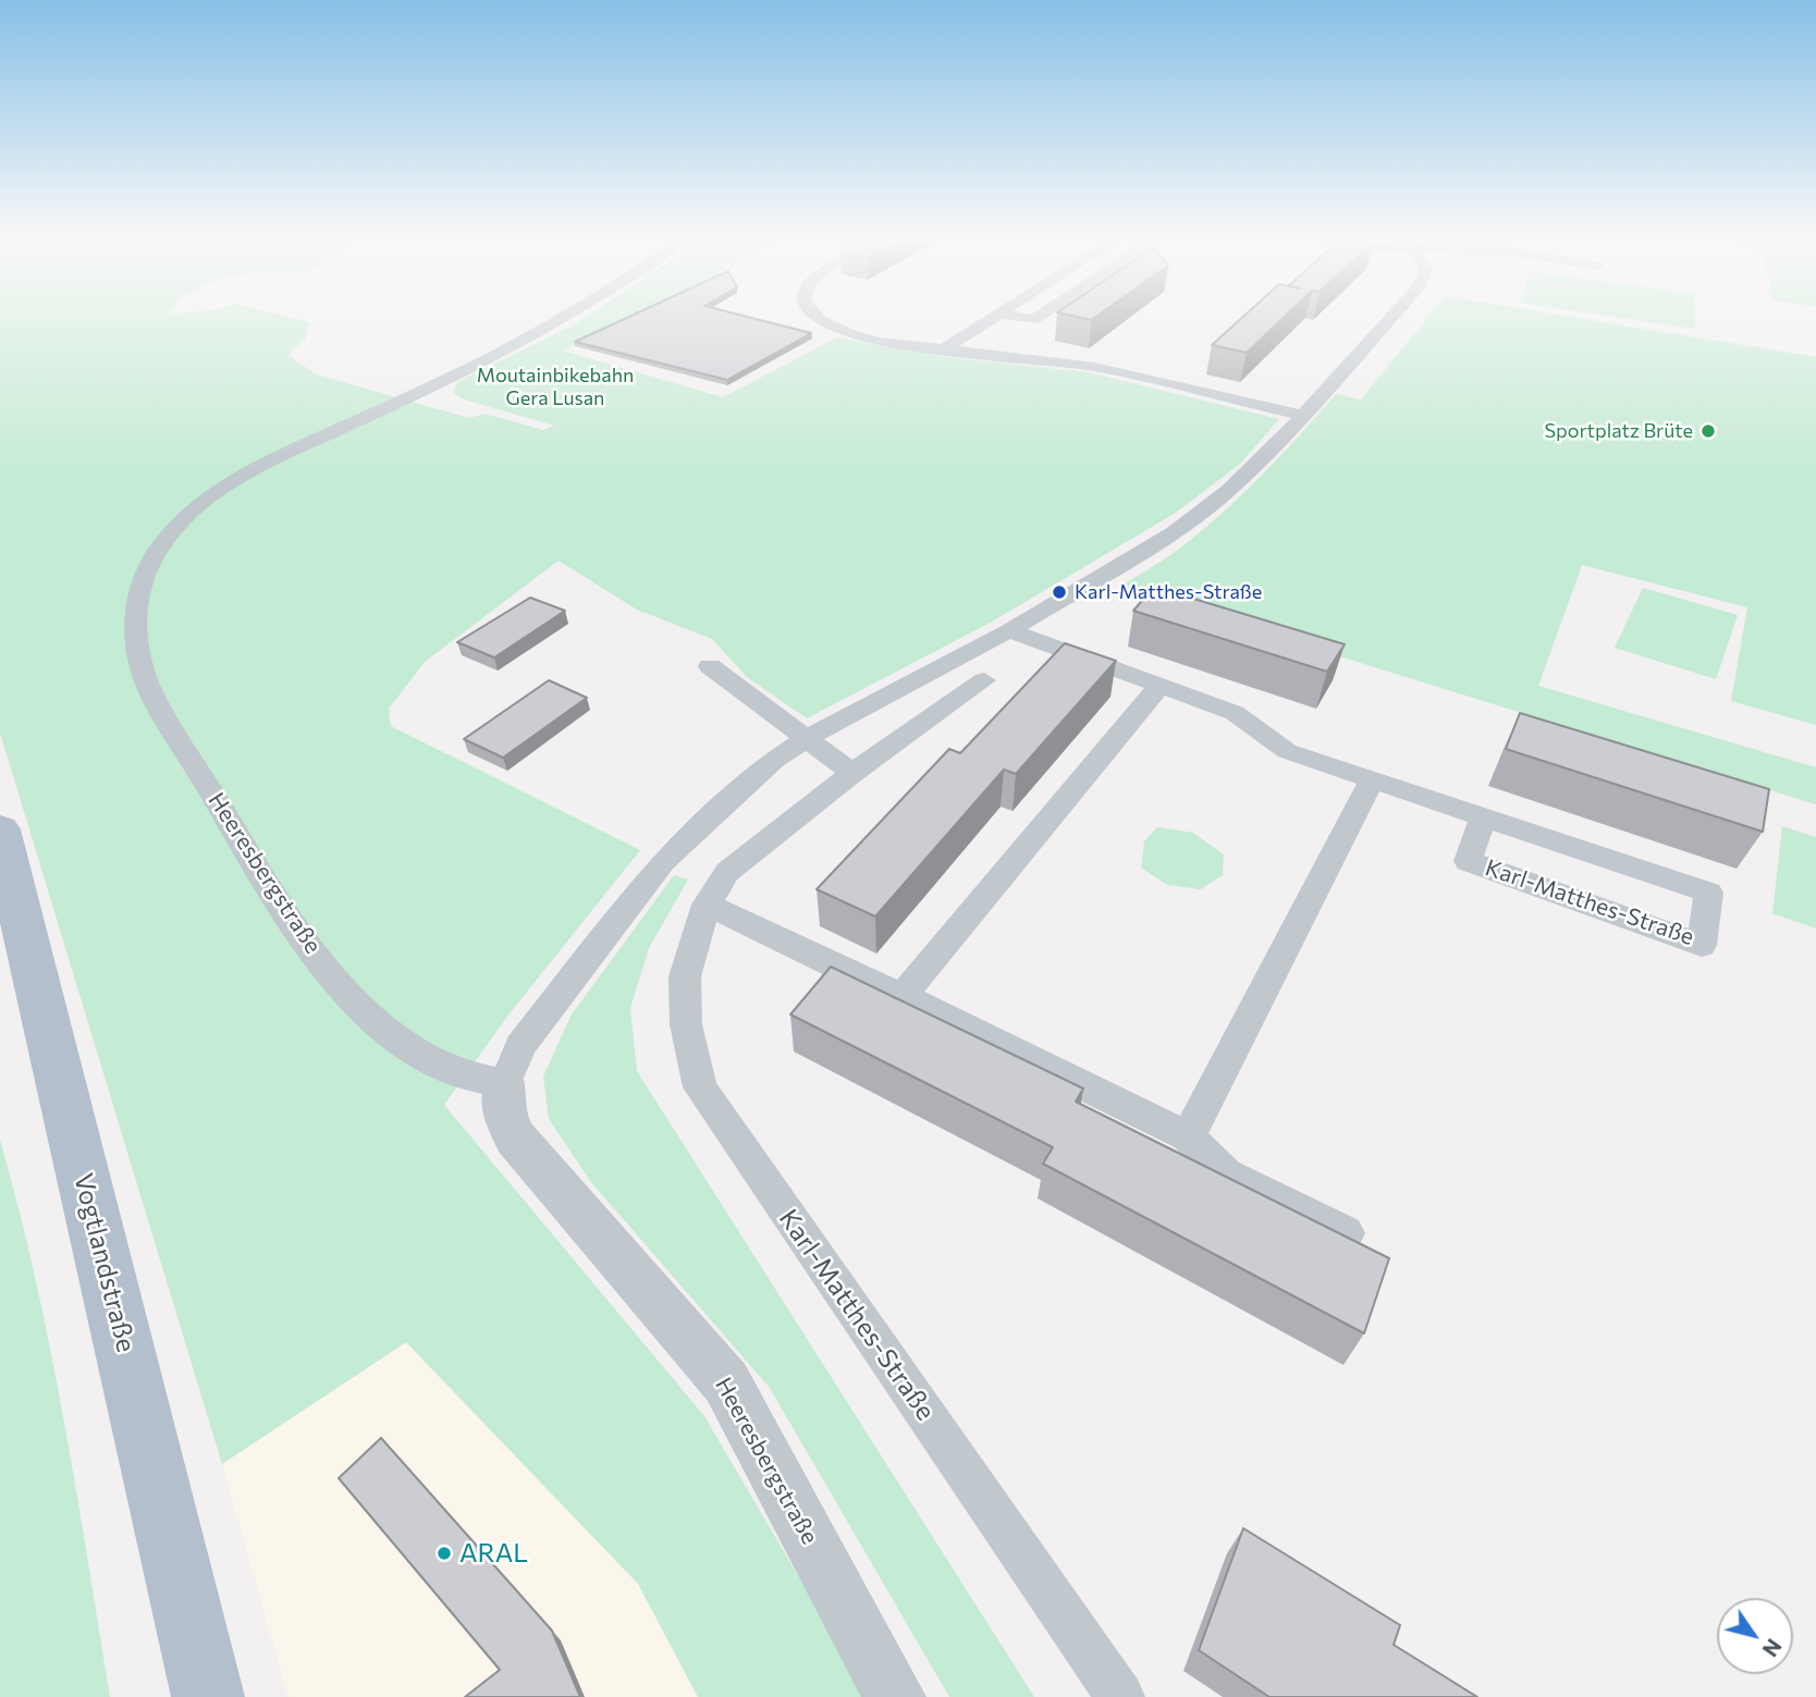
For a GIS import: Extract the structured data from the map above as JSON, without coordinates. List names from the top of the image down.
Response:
{
  "streets": {
    "main road": ["Vogtlandstraße"],
    "street": ["Heeresbergstraße", "Karl-Matthes-Straße"]
  },
  "parks": ["Moutainbikebahn Gera Lusan"],
  "places": ["Sportplatz Brüte", "Karl-Matthes-Straße", "ARAL"],
  "north": "bottom right"
}
